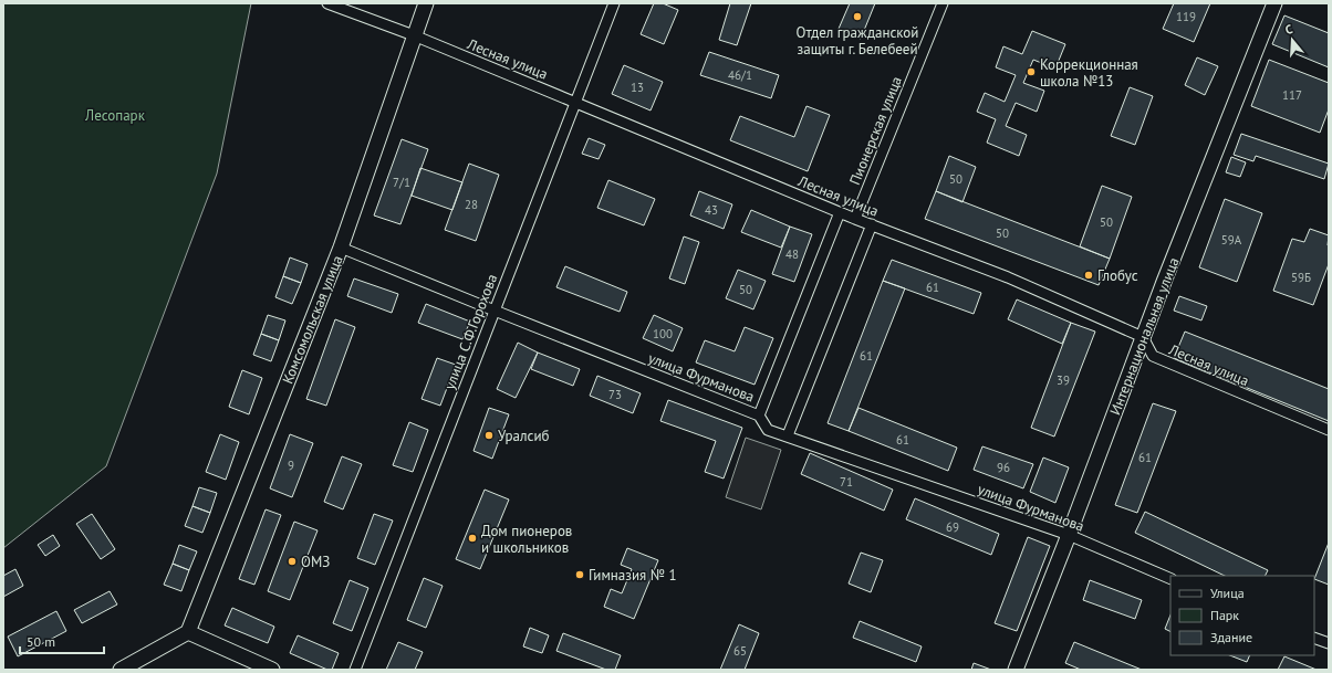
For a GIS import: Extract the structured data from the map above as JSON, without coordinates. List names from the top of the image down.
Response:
{
  "streets": {
    "street": [
      "Лесная улица",
      "Пионерская улица",
      "Комсомольская улица",
      "улица С.Ф.Горохова",
      "Интернациональная улица",
      "улица Фурманова"
    ]
  },
  "crossings": [
    ["Лесная улица", "Пионерская улица"],
    ["Лесная улица", "Комсомольская улица"],
    ["Лесная улица", "улица С.Ф.Горохова"],
    ["Лесная улица", "Интернациональная улица"],
    ["Комсомольская улица", "улица Фурманова"],
    ["улица С.Ф.Горохова", "улица Фурманова"],
    ["Интернациональная улица", "улица Фурманова"]
  ],
  "parks": ["Лесопарк"],
  "places": [
    "Отдел гражданской защиты г. Белебеей",
    "Коррекционная школа №13",
    "Глобус",
    "Уралсиб",
    "Дом пионеров и школьников",
    "ОМЗ",
    "Гимназия № 1"
  ],
  "house_numbers": [
    "119",
    "46/1",
    "13",
    "117",
    "50",
    "7/1",
    "28",
    "43",
    "50",
    "50",
    "59А",
    "48",
    "59Б",
    "61",
    "50",
    "100",
    "61",
    "39",
    "73",
    "61",
    "61",
    "9",
    "96",
    "71",
    "69",
    "65"
  ],
  "legend": ["Улица", "Парк", "Здание"],
  "scale_bar": "50 m",
  "north": "top"
}
